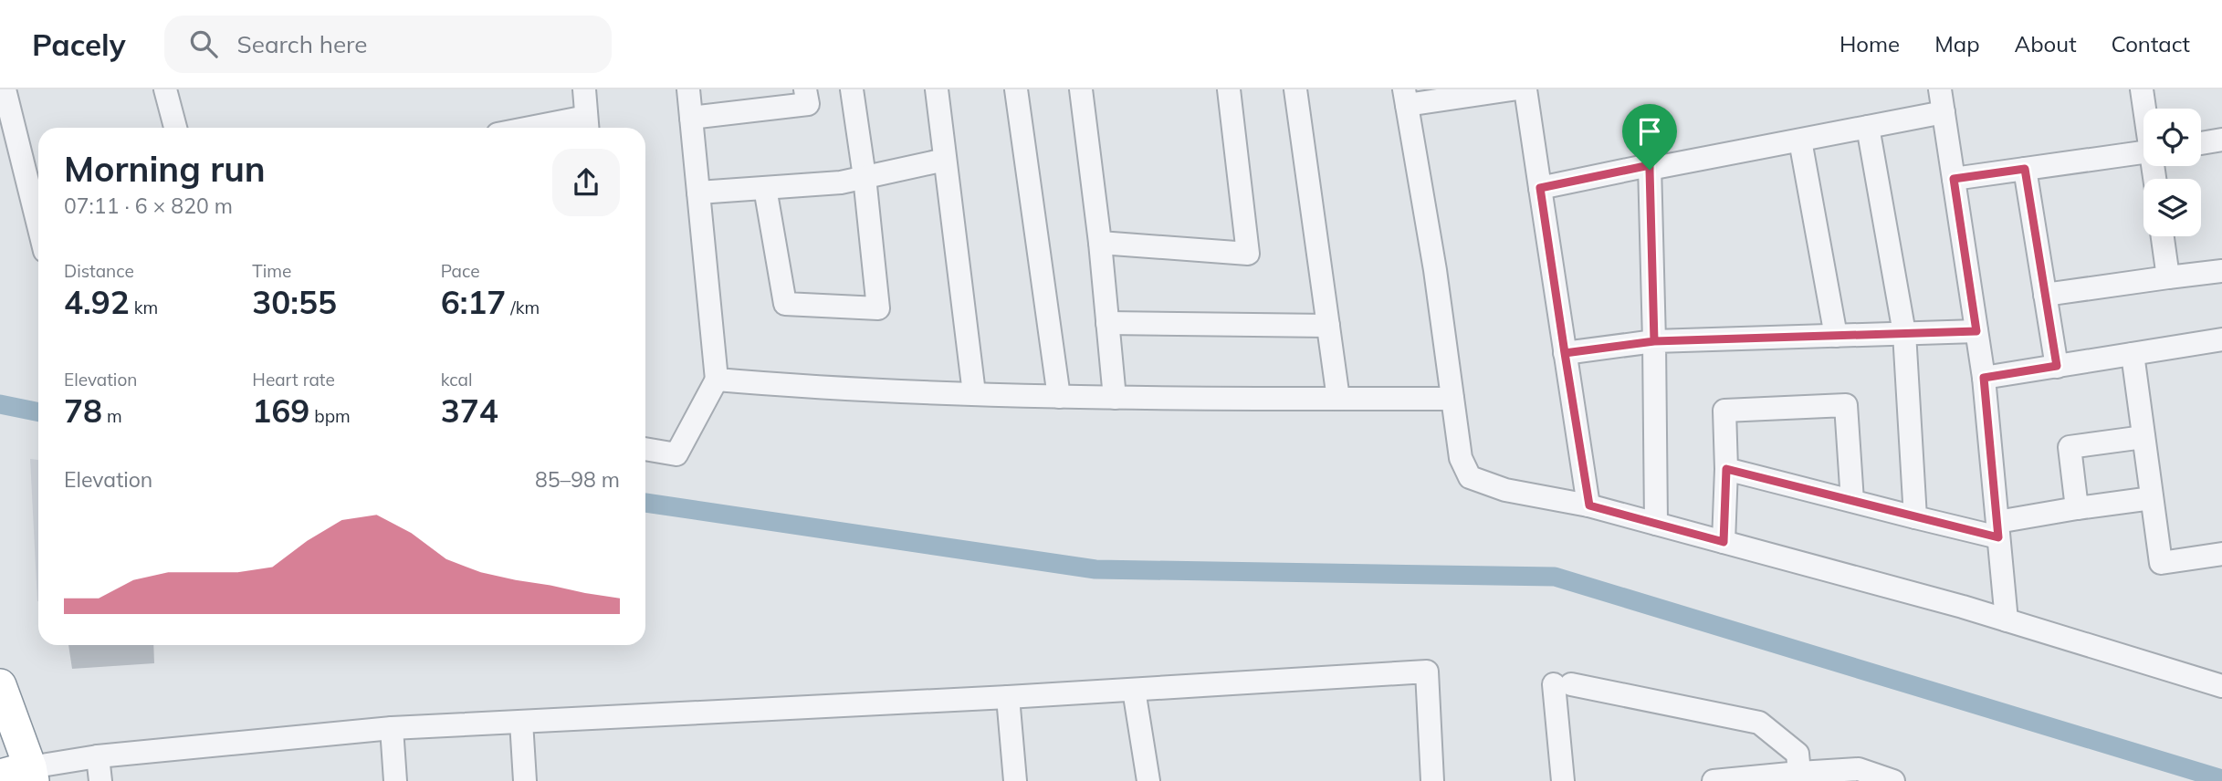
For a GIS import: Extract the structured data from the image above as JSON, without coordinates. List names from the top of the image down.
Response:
{
  "page": {
    "header": "Pacely",
    "search": "Search here",
    "nav": [
      "Home",
      "Map",
      "About",
      "Contact"
    ],
    "heading": ["Morning run", "07:11 · 6 × 820 m"],
    "stats": [
      ["Distance", "4.92 km"],
      ["Time", "30:55"],
      ["Pace", "6:17 /km"],
      ["Elevation", "78 m"],
      ["Heart rate", "169 bpm"],
      ["kcal", "374"]
    ],
    "chart": ["Elevation", "85–98 m"]
  }
}
